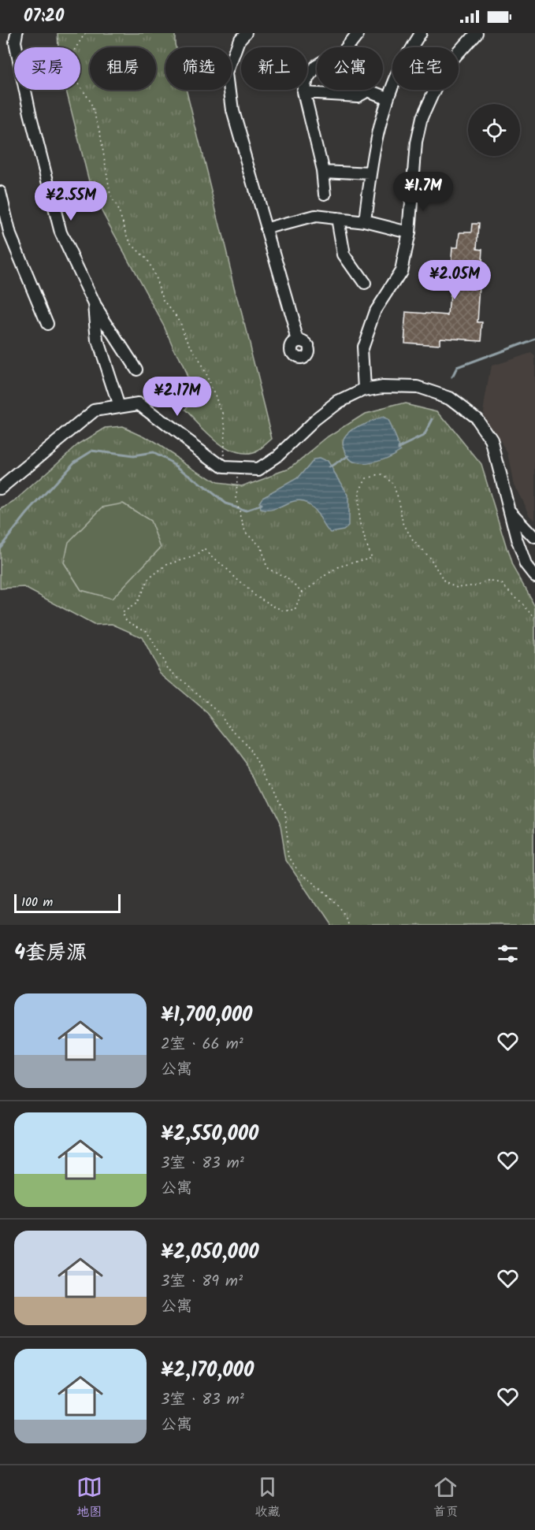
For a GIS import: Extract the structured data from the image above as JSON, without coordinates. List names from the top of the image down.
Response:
{
  "scale_bar": "100 m",
  "page": {
    "status": "07:20",
    "chip": [
      "买房",
      "租房",
      "筛选",
      "新上",
      "公寓",
      "住宅"
    ],
    "price": [
      "¥1.7M",
      "¥2.55M",
      "¥2.05M",
      "¥2.17M"
    ],
    "scale": "100 m",
    "heading": "4套房源",
    "list": [
      {
        "name": "¥1,700,000",
        "note": "2室 · 66 m² · 公寓"
      },
      {
        "name": "¥2,550,000",
        "note": "3室 · 83 m² · 公寓"
      },
      {
        "name": "¥2,050,000",
        "note": "3室 · 89 m² · 公寓"
      },
      {
        "name": "¥2,170,000",
        "note": "3室 · 83 m² · 公寓"
      }
    ],
    "tabs": ["地图", "收藏", "首页"]
  }
}
